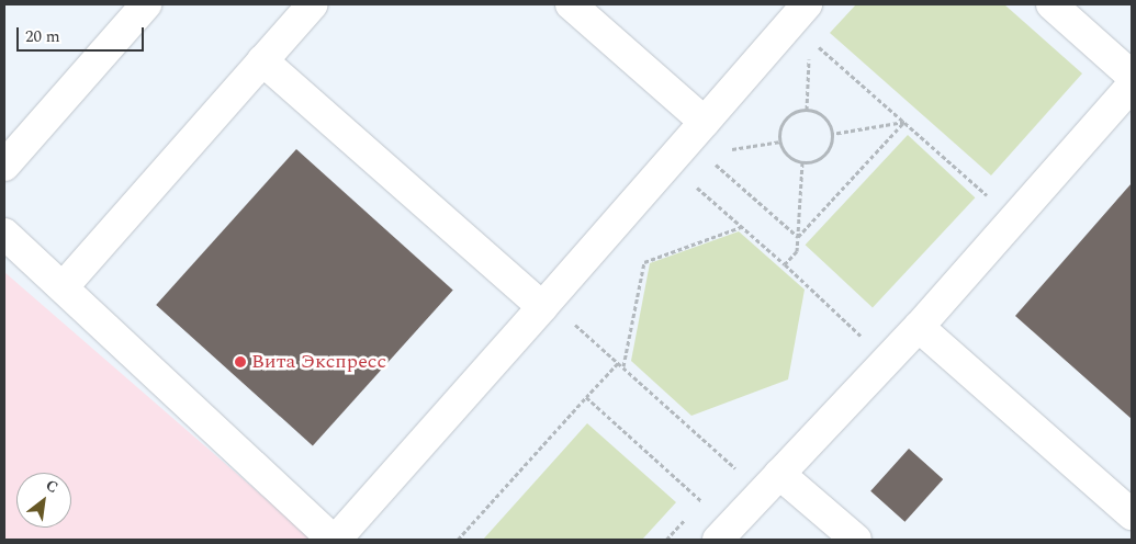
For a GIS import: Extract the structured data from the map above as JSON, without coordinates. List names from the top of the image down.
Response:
{
  "places": ["Вита Экспресс"],
  "scale_bar": "20 m",
  "north": "top right"
}
